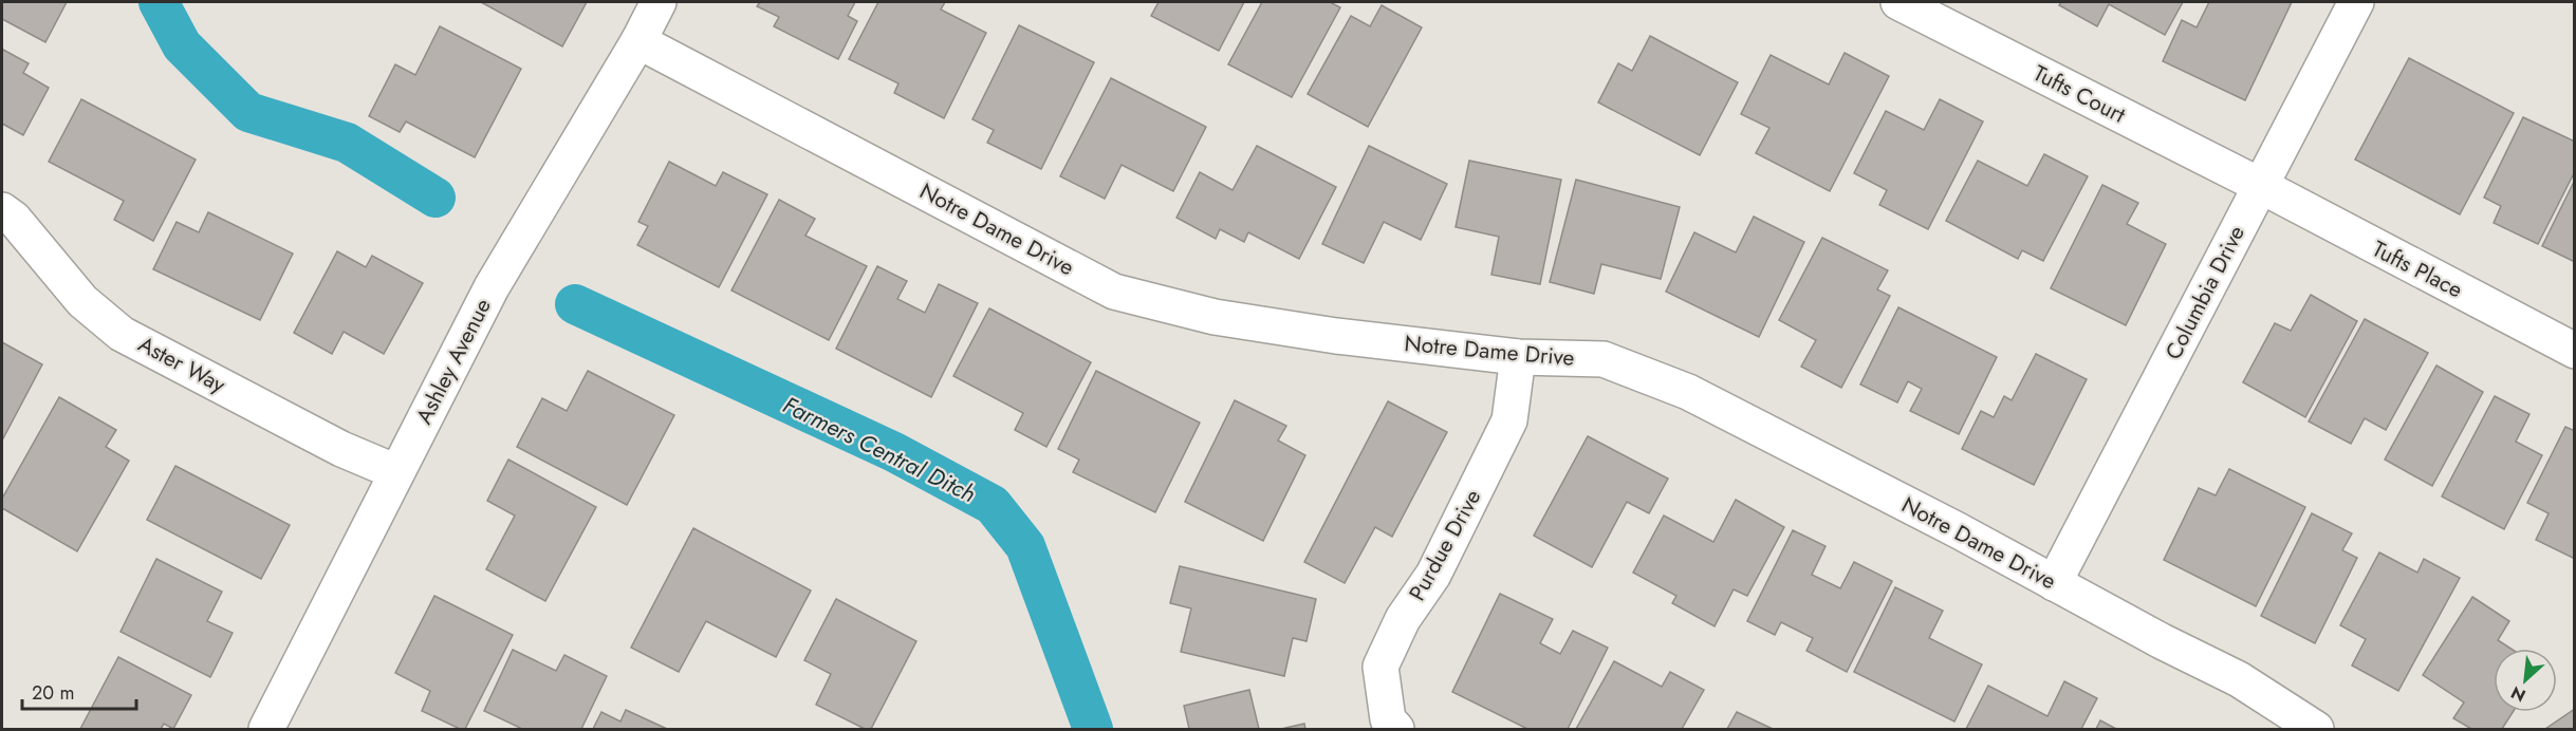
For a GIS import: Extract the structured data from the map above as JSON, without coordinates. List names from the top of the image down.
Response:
{
  "streets": {
    "street": [
      "Tufts Court",
      "Notre Dame Drive",
      "Tufts Place",
      "Columbia Drive",
      "Ashley Avenue",
      "Aster Way",
      "Purdue Drive"
    ]
  },
  "crossings": [
    ["Tufts Court", "Tufts Place"],
    ["Tufts Court", "Columbia Drive"],
    ["Notre Dame Drive", "Columbia Drive"],
    ["Notre Dame Drive", "Ashley Avenue"],
    ["Notre Dame Drive", "Purdue Drive"],
    ["Tufts Place", "Columbia Drive"],
    ["Ashley Avenue", "Aster Way"]
  ],
  "water": ["Farmers Central Ditch"],
  "scale_bar": "20 m",
  "north": "bottom left"
}
